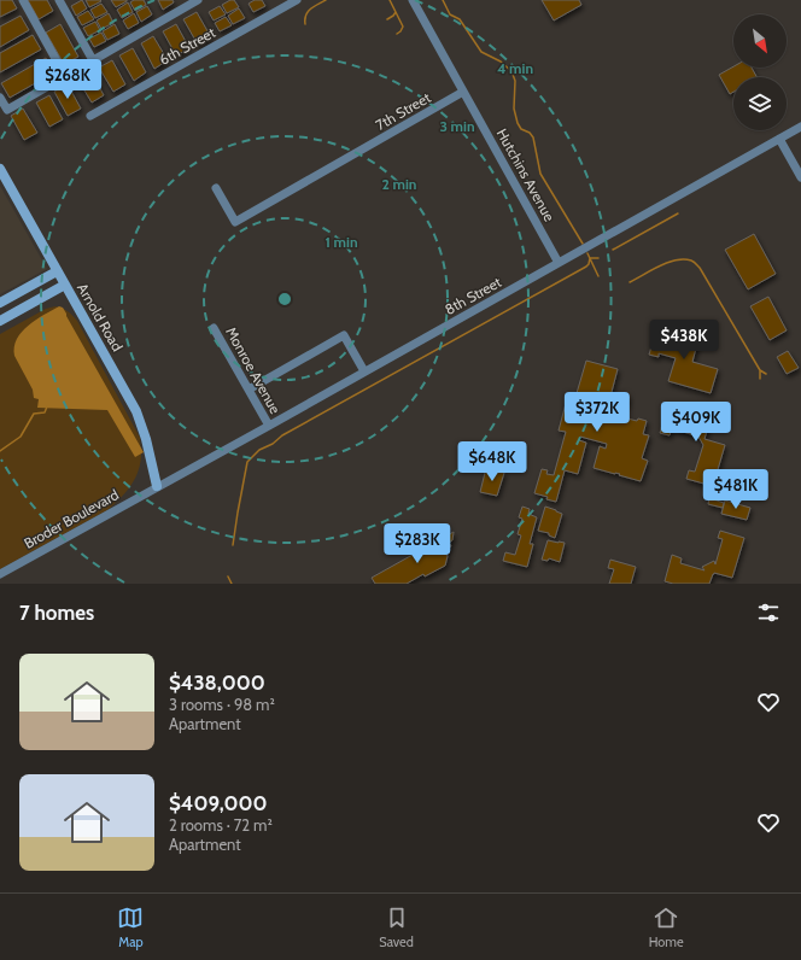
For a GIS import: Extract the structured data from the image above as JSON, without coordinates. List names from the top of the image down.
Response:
{
  "streets": {
    "street": [
      "6th Street",
      "7th Street",
      "Hutchins Avenue",
      "8th Street",
      "Arnold Road",
      "Monroe Avenue",
      "Broder Boulevard"
    ]
  },
  "crossings": [
    ["7th Street", "Hutchins Avenue"],
    ["Hutchins Avenue", "8th Street"],
    ["8th Street", "Arnold Road"],
    ["8th Street", "Monroe Avenue"],
    ["8th Street", "Broder Boulevard"],
    ["Arnold Road", "Broder Boulevard"]
  ],
  "north": "bottom right",
  "page": {
    "price": [
      "$268K",
      "$438K",
      "$372K",
      "$409K",
      "$648K",
      "$481K",
      "$283K"
    ],
    "heading": "7 homes",
    "list": [
      {
        "name": "$438,000",
        "note": "3 rooms · 98 m² · Apartment"
      },
      {
        "name": "$409,000",
        "note": "2 rooms · 72 m² · Apartment"
      }
    ],
    "tabs": ["Map", "Saved", "Home"]
  },
  "rings": [
    "4 min",
    "3 min",
    "2 min",
    "1 min"
  ]
}
